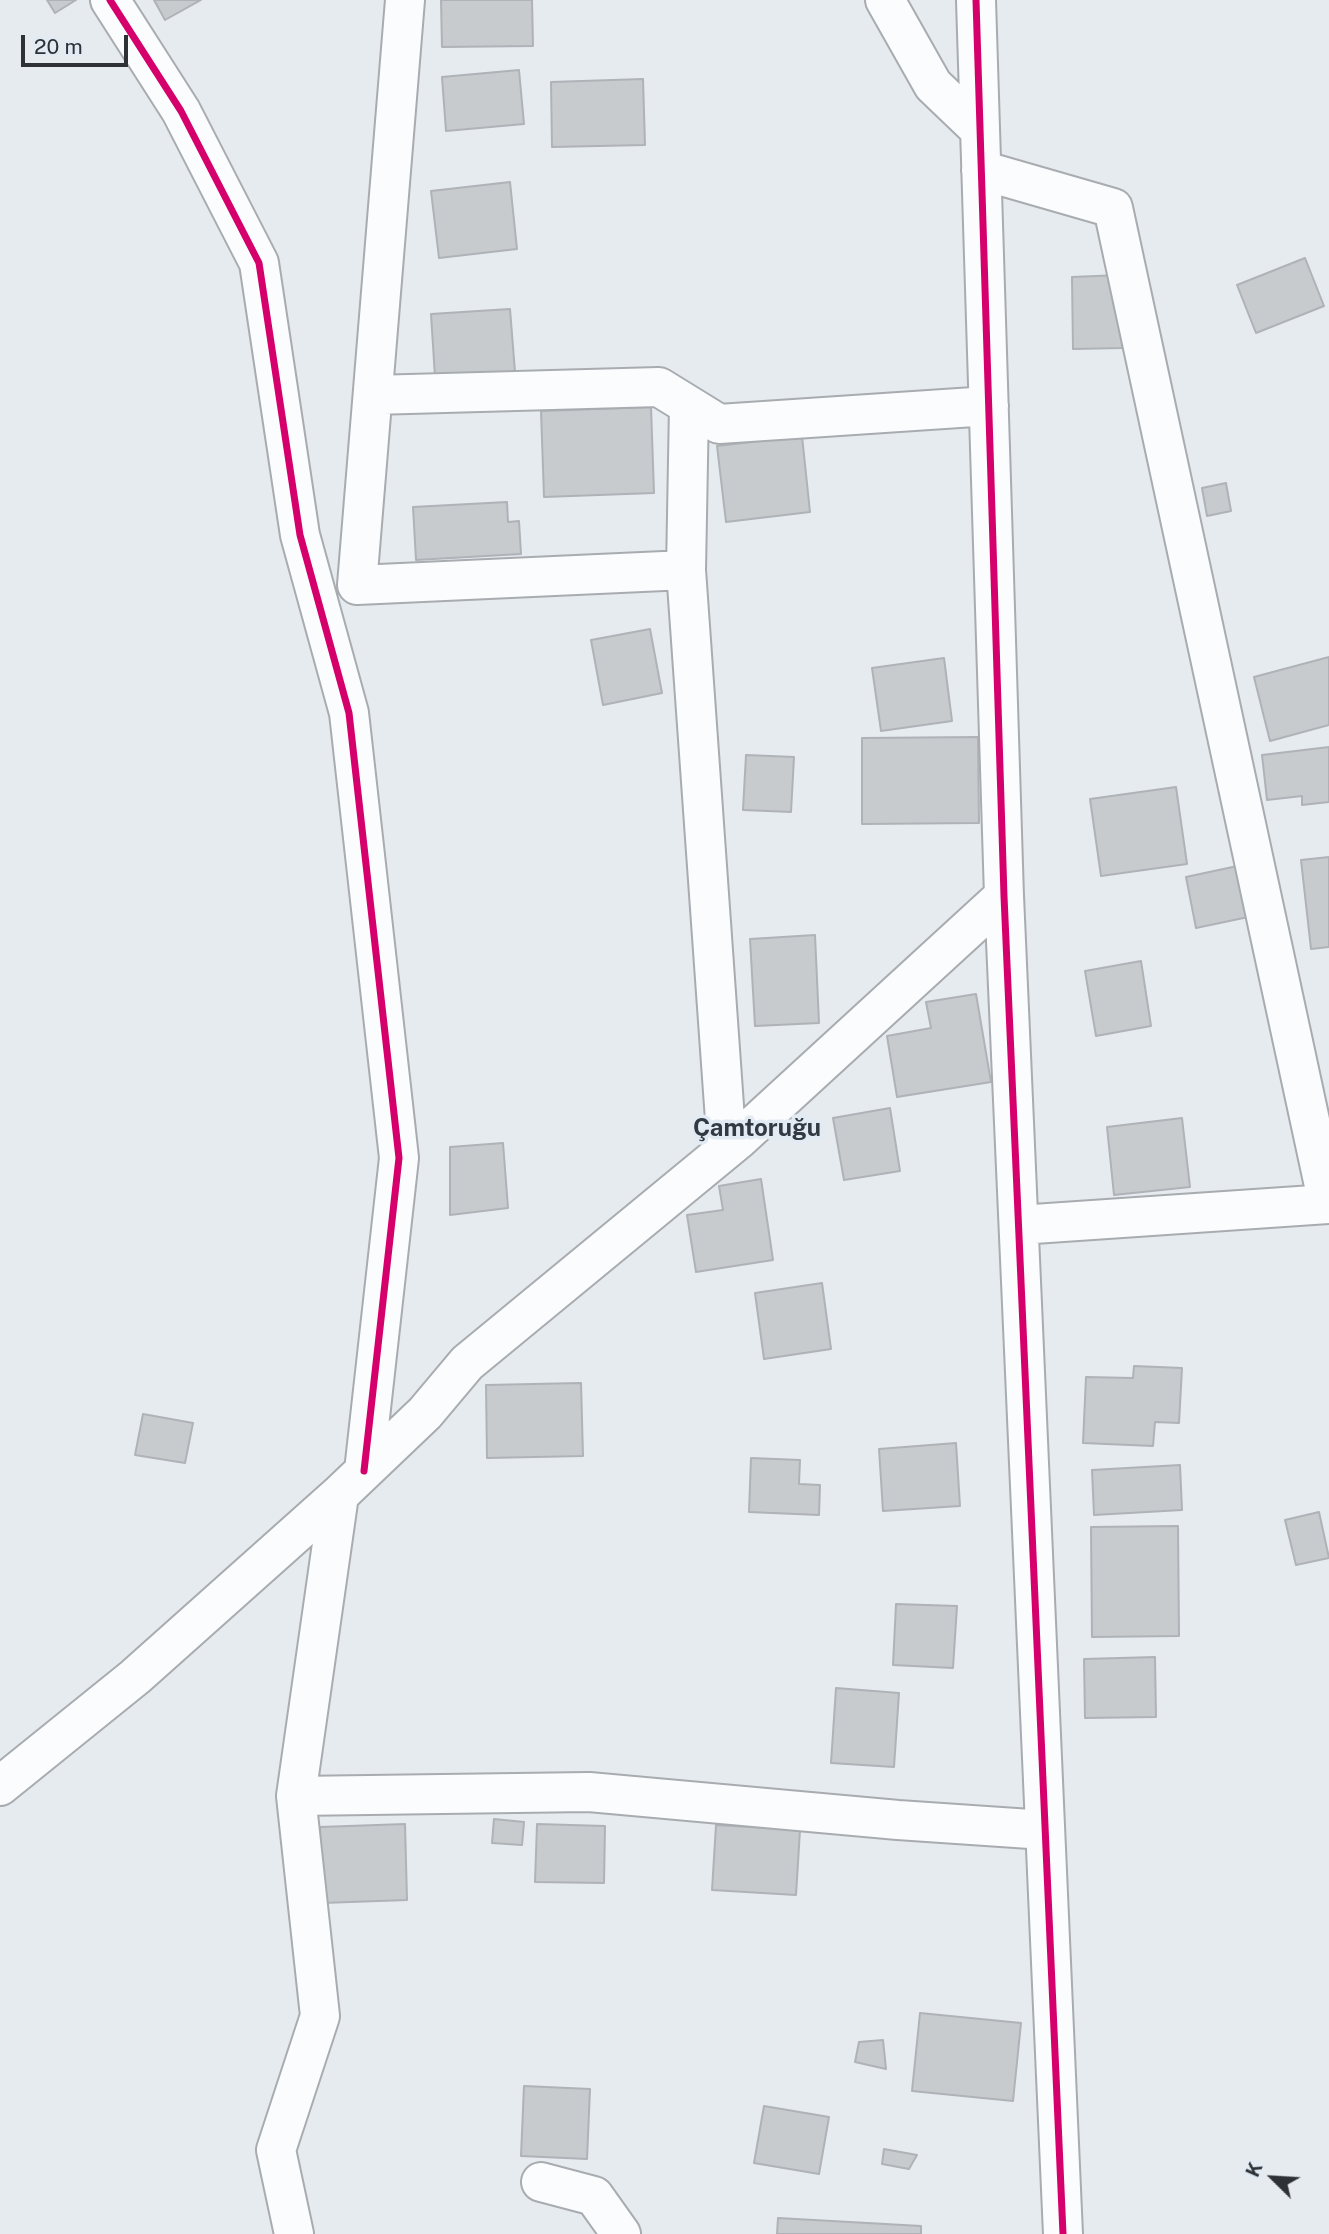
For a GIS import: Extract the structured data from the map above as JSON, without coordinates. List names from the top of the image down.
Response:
{
  "districts": ["Çamtoruğu"],
  "scale_bar": "20 m",
  "north": "top left"
}
